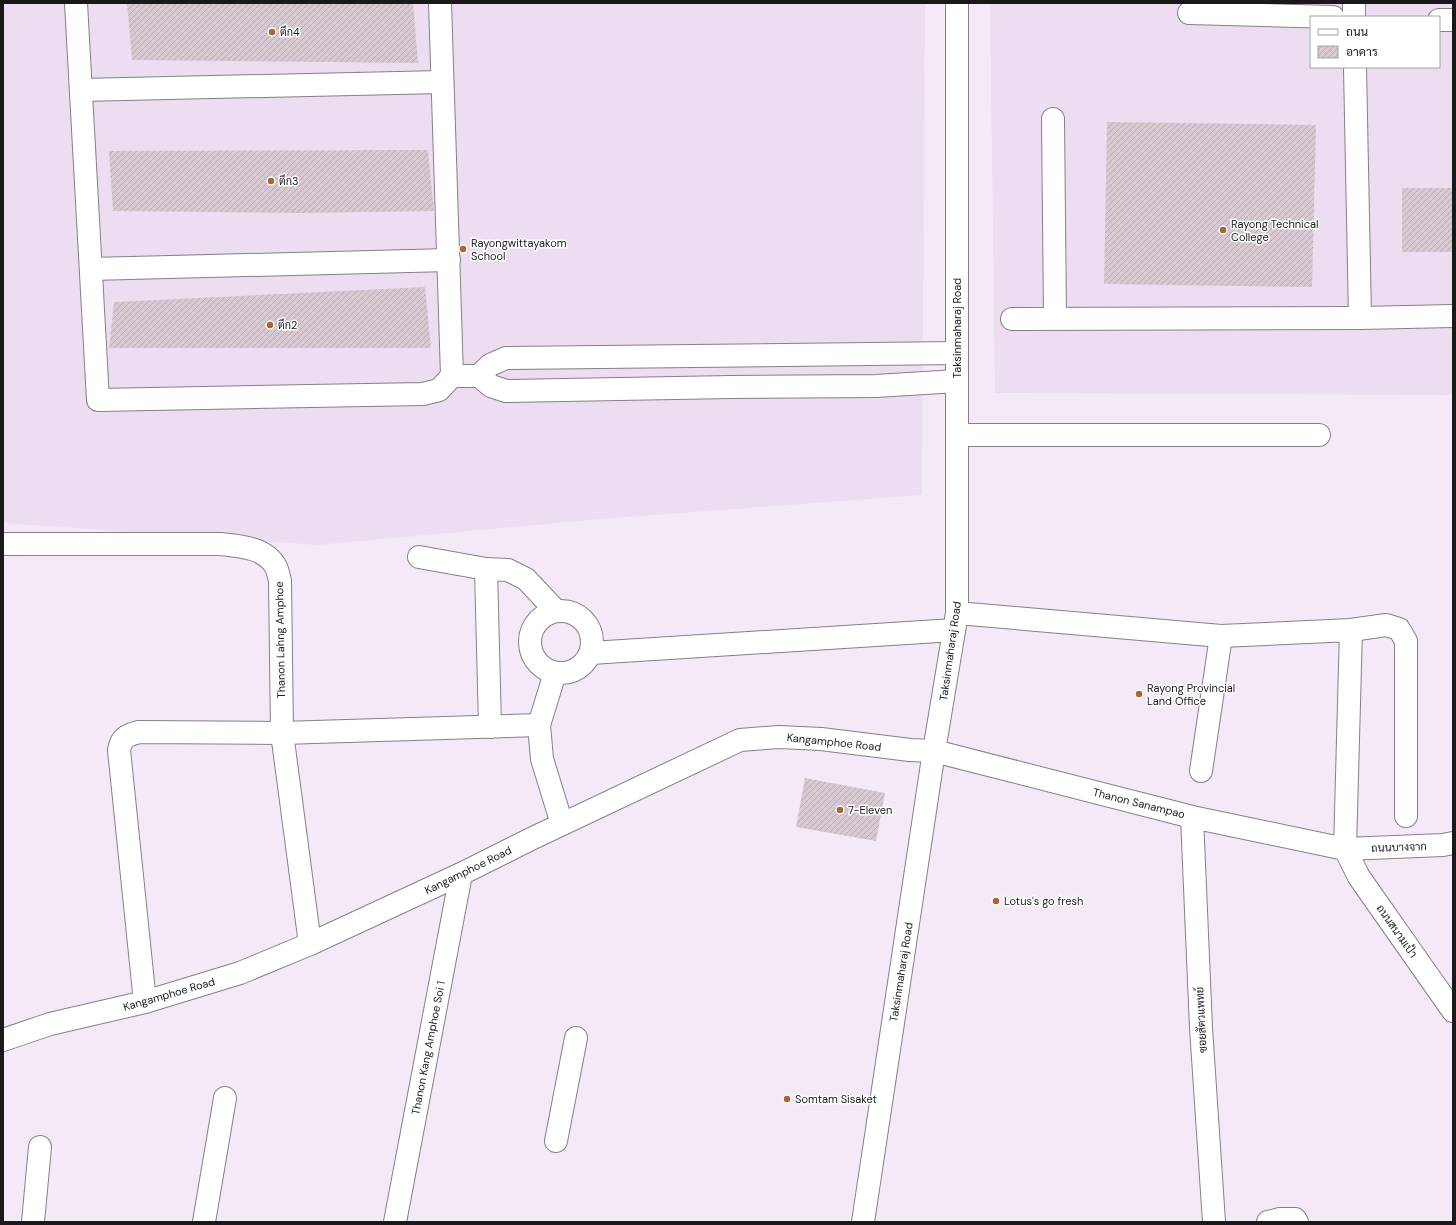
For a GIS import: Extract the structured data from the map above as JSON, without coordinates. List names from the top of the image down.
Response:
{
  "streets": {
    "street": [
      "Taksinmaharaj Road",
      "Thanon Lahng Amphoe",
      "Kangamphoe Road",
      "Thanon Sanampao",
      "ถนนบางจาก",
      "ถนนสนามเป้า",
      "ซอยสัตวแพทย์",
      "Thanon Kang Amphoe Soi 1"
    ]
  },
  "crossings": [
    ["Taksinmaharaj Road", "Kangamphoe Road"],
    ["Taksinmaharaj Road", "Thanon Sanampao"],
    ["Thanon Lahng Amphoe", "Kangamphoe Road"],
    ["Kangamphoe Road", "Thanon Sanampao"],
    ["Kangamphoe Road", "Thanon Kang Amphoe Soi 1"],
    ["Thanon Sanampao", "ถนนบางจาก"],
    ["Thanon Sanampao", "ถนนสนามเป้า"],
    ["Thanon Sanampao", "ซอยสัตวแพทย์"],
    ["ถนนบางจาก", "ถนนสนามเป้า"]
  ],
  "places": [
    "ตึก4",
    "ตึก3",
    "Rayong Technical College",
    "Rayongwittayakom School",
    "ตึก2",
    "Rayong Provincial Land Office",
    "7-Eleven",
    "Lotus's go fresh",
    "Somtam Sisaket"
  ],
  "legend": ["ถนน", "อาคาร"]
}
